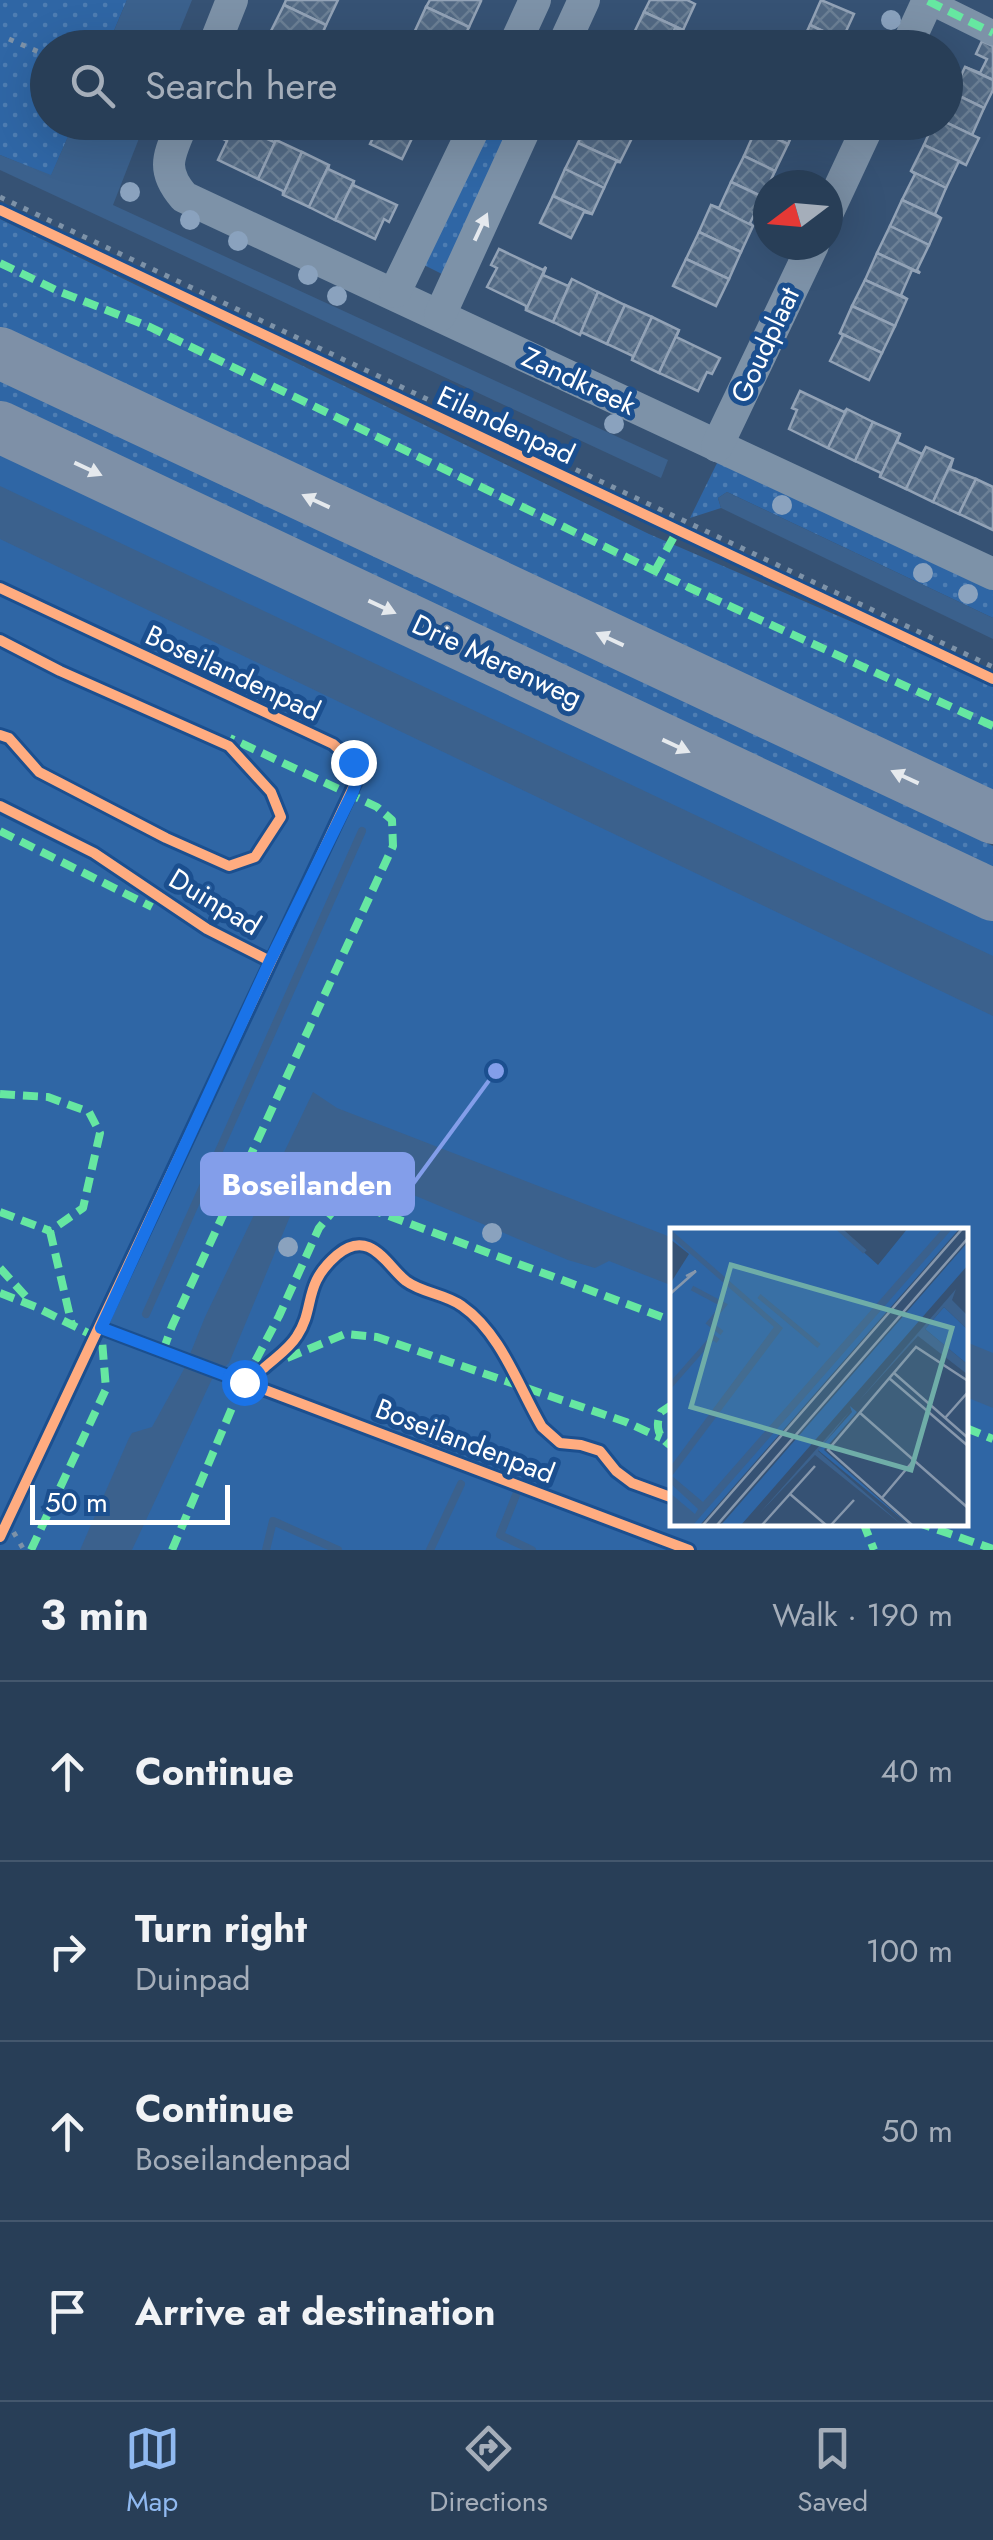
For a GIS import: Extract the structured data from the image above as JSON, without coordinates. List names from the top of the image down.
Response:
{
  "streets": {
    "highway": ["Drie Merenweg"],
    "street": ["Goudplaat", "Zandkreek"],
    "cycle path": ["Eilandenpad", "Boseilandenpad", "Duinpad"]
  },
  "crossings": [
    ["Goudplaat", "Zandkreek"]
  ],
  "places": ["Boseilanden"],
  "scale_bar": "50 m",
  "north": "left",
  "page": {
    "search": "Search here",
    "scale": "50 m",
    "heading": ["3 min", "Walk · 190 m"],
    "list": [
      ["Continue", "40 m"],
      ["Turn right", "Duinpad", "100 m"],
      ["Continue", "Boseilandenpad", "50 m"],
      "Arrive at destination"
    ],
    "nav": ["Map", "Directions", "Saved"]
  }
}
